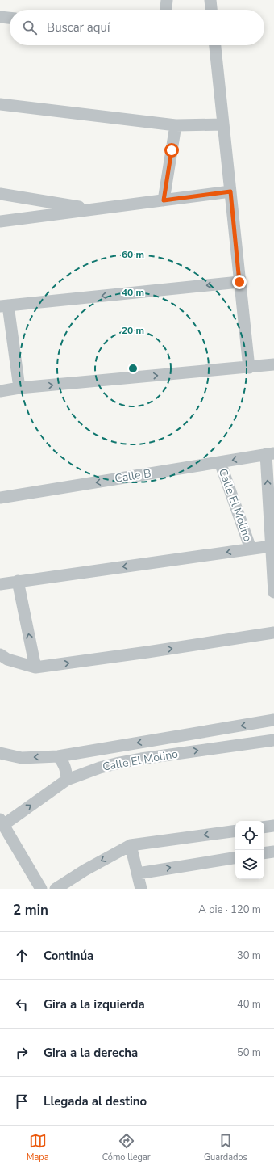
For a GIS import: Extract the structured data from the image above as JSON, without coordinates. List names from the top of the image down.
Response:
{
  "streets": {
    "street": ["Calle B", "Calle El Molino"]
  },
  "crossings": [
    ["Calle B", "Calle El Molino"]
  ],
  "page": {
    "search": "Buscar aquí",
    "heading": ["2 min", "A pie · 120 m"],
    "list": [
      ["Continúa", "30 m"],
      ["Gira a la izquierda", "40 m"],
      ["Gira a la derecha", "50 m"],
      "Llegada al destino"
    ],
    "nav": ["Mapa", "Cómo llegar", "Guardados"]
  },
  "rings": ["60 m", "40 m", "20 m"]
}
